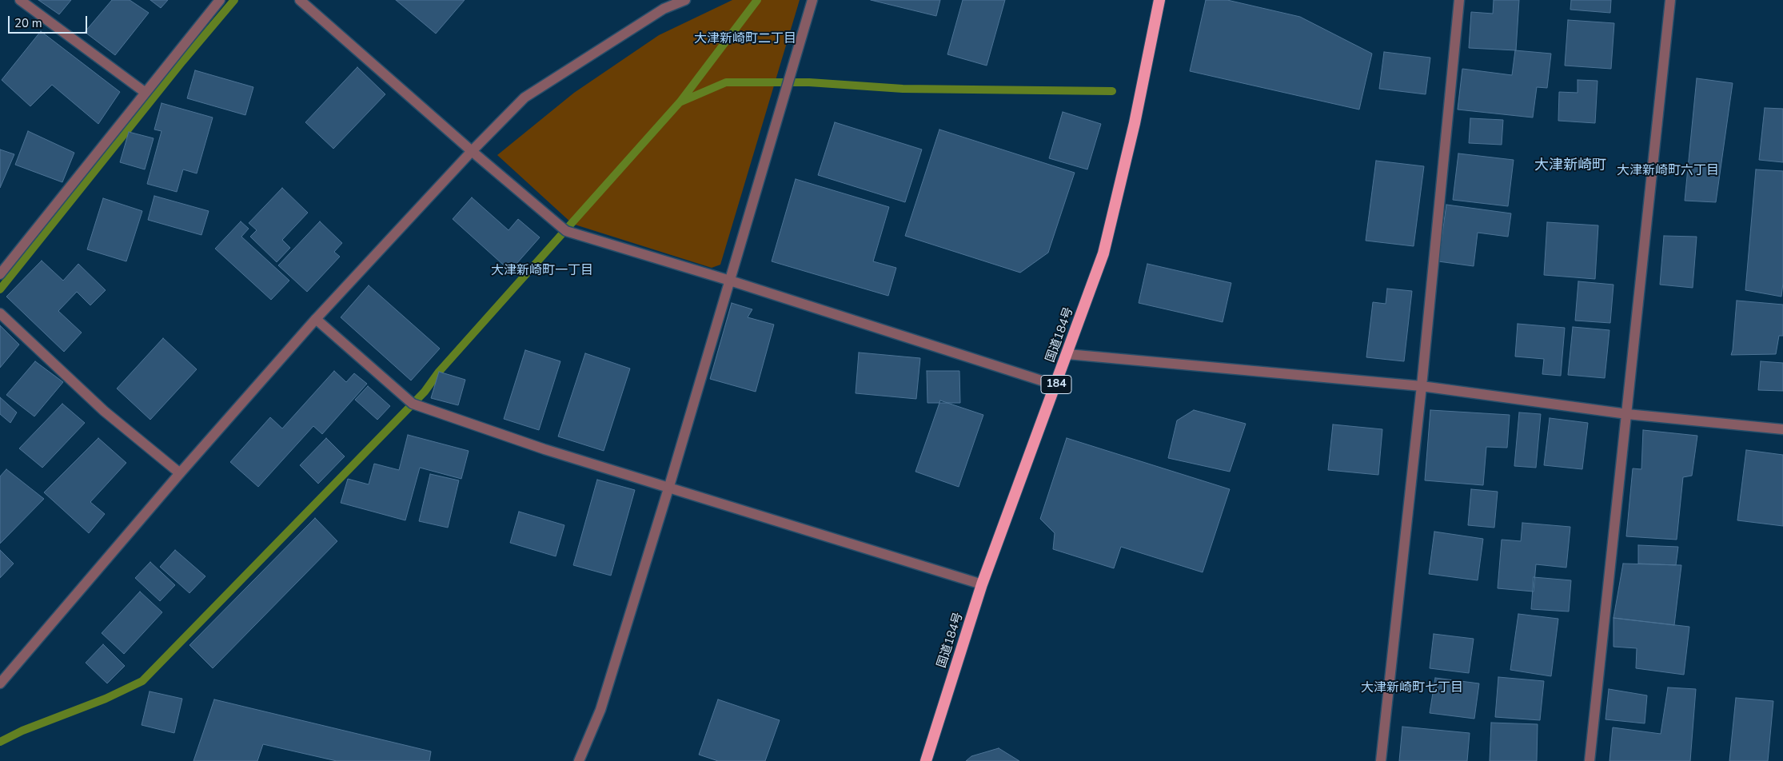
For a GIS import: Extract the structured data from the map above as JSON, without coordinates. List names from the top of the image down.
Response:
{
  "streets": {
    "highway": ["国道184号", "184"]
  },
  "districts": [
    "大津新崎町二丁目",
    "大津新崎町",
    "大津新崎町六丁目",
    "大津新崎町一丁目",
    "大津新崎町七丁目"
  ],
  "scale_bar": "20 m"
}
